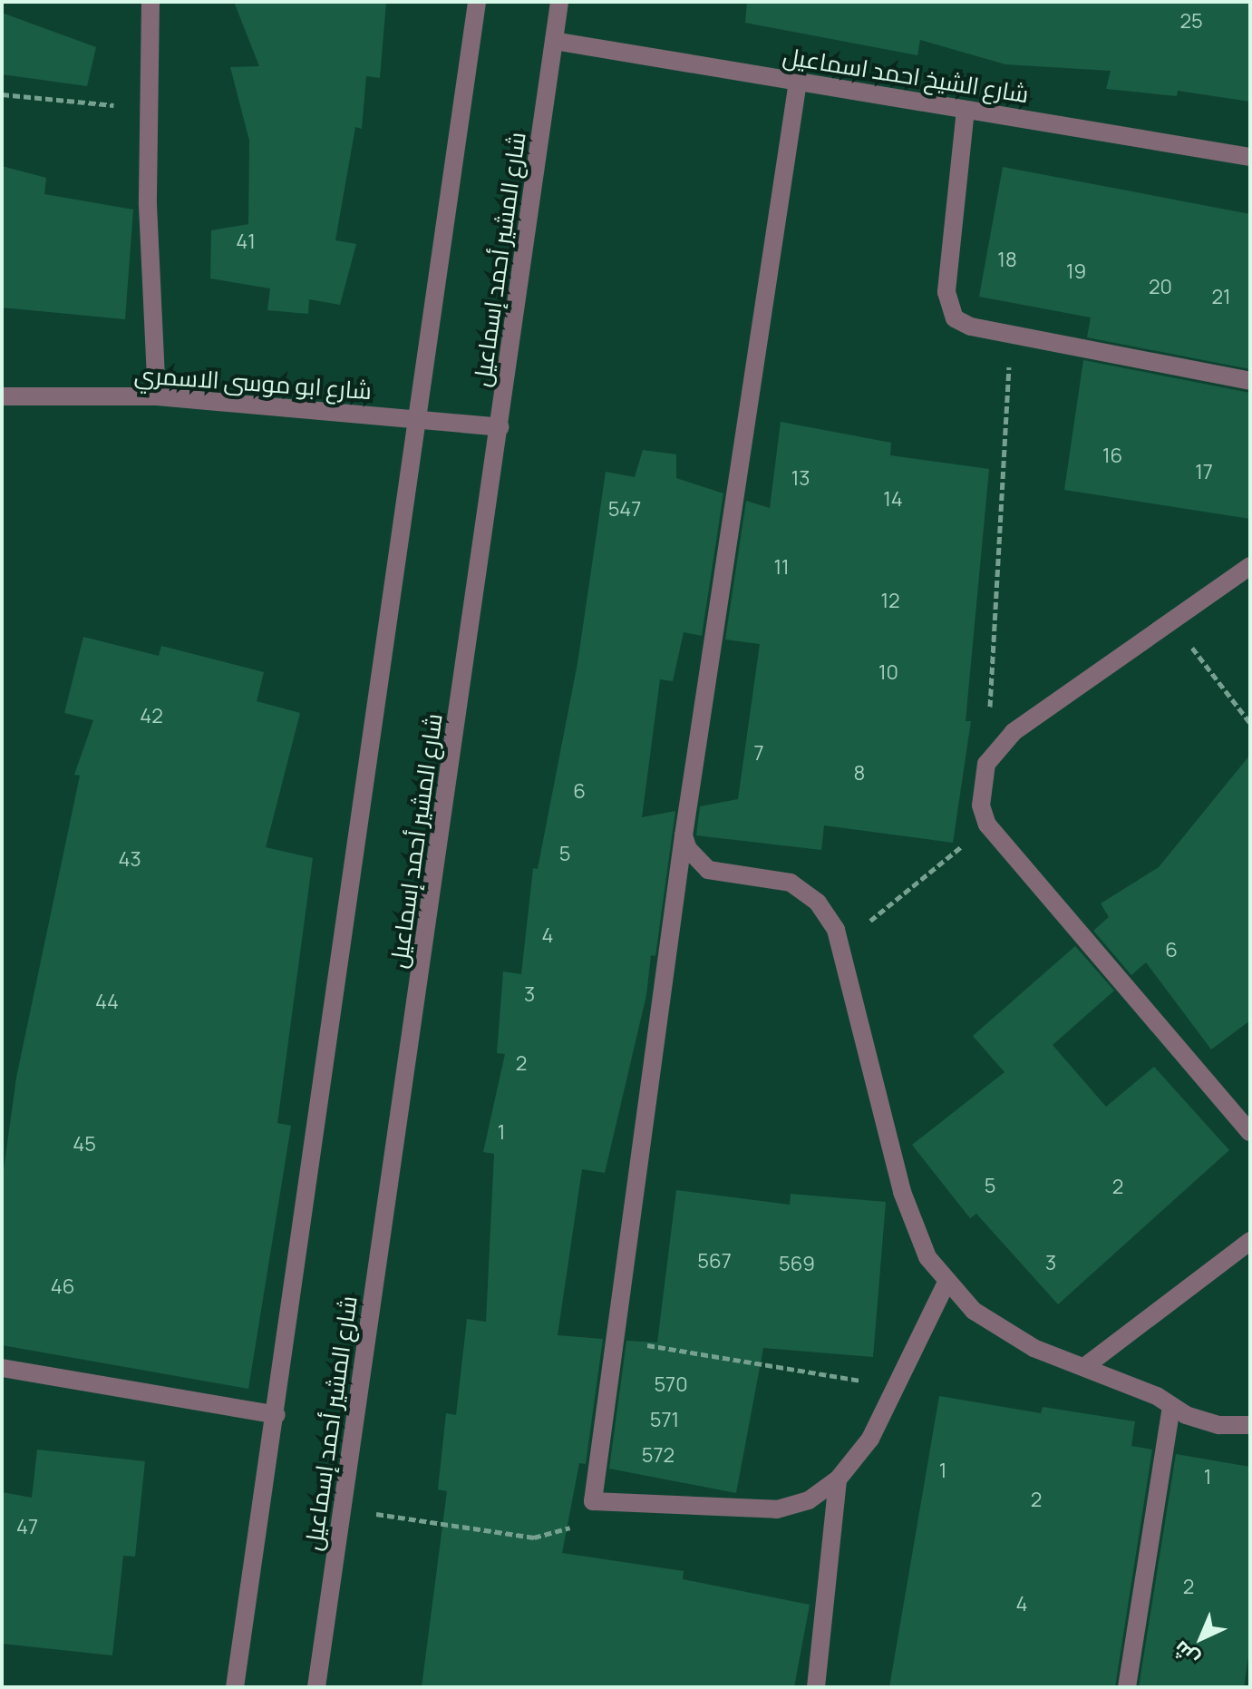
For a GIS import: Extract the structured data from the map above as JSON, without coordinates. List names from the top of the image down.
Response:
{
  "streets": {
    "street": ["شارع الشيخ احمد اسماعيل", "شارع المشير أحمد إسماعيل", "شارع ابو موسى الاسمري"]
  },
  "crossings": [
    ["شارع الشيخ احمد اسماعيل", "شارع المشير أحمد إسماعيل"],
    ["شارع المشير أحمد إسماعيل", "شارع ابو موسى الاسمري"]
  ],
  "house_numbers": [
    "25",
    "41",
    "18",
    "19",
    "20",
    "21",
    "16",
    "17",
    "13",
    "14",
    "547",
    "11",
    "12",
    "10",
    "42",
    "7",
    "8",
    "6",
    "5",
    "43",
    "4",
    "6",
    "3",
    "44",
    "2",
    "1",
    "45",
    "5",
    "2",
    "567",
    "3",
    "569",
    "46",
    "570",
    "571",
    "572",
    "1",
    "1",
    "2",
    "47",
    "2",
    "4"
  ],
  "north": "bottom left"
}
